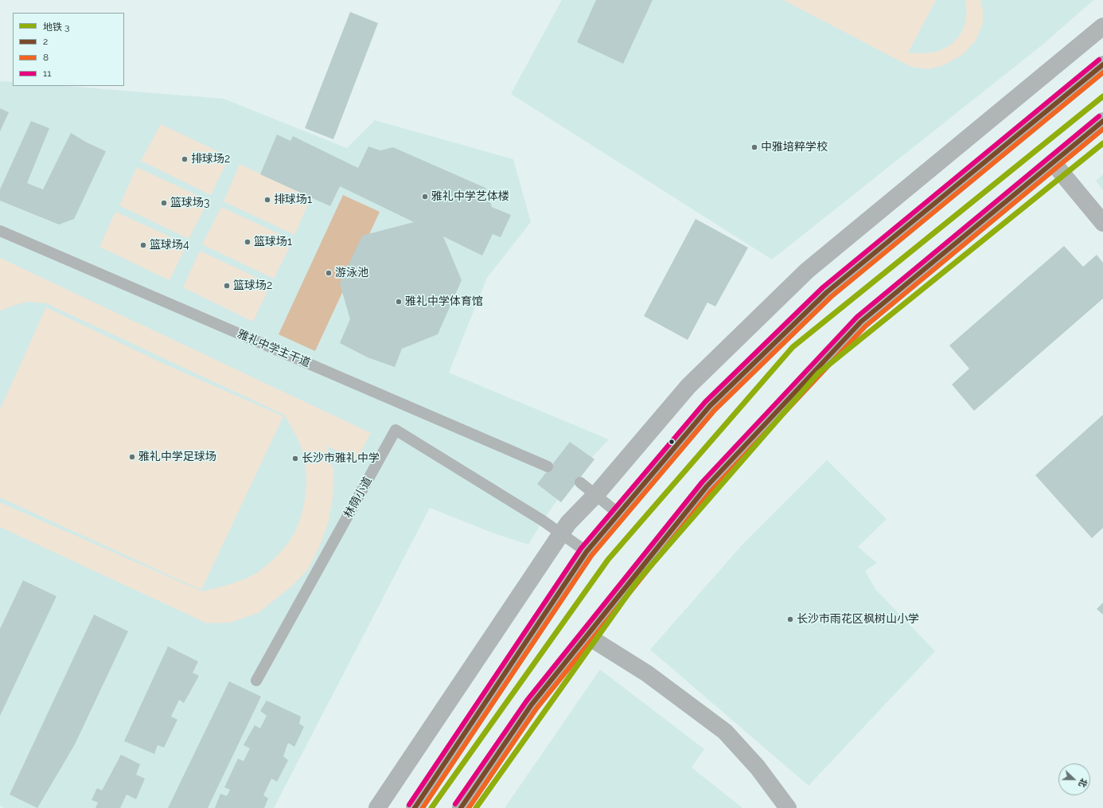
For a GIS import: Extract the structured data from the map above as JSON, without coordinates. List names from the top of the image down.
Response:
{
  "streets": {
    "lane": ["雅礼中学主干道", "林荫小道"]
  },
  "places": [
    "中雅培粹学校",
    "排球场2",
    "雅礼中学艺体楼",
    "排球场1",
    "篮球场3",
    "篮球场1",
    "篮球场4",
    "游泳池",
    "篮球场2",
    "雅礼中学体育馆",
    "雅礼中学足球场",
    "长沙市雅礼中学",
    "长沙市雨花区枫树山小学"
  ],
  "lines": [
    "transit line 11",
    "transit line 2",
    "transit line 8",
    "metro line 3"
  ],
  "legend": [
    "地铁 3",
    "2",
    "8",
    "11"
  ],
  "north": "right"
}
